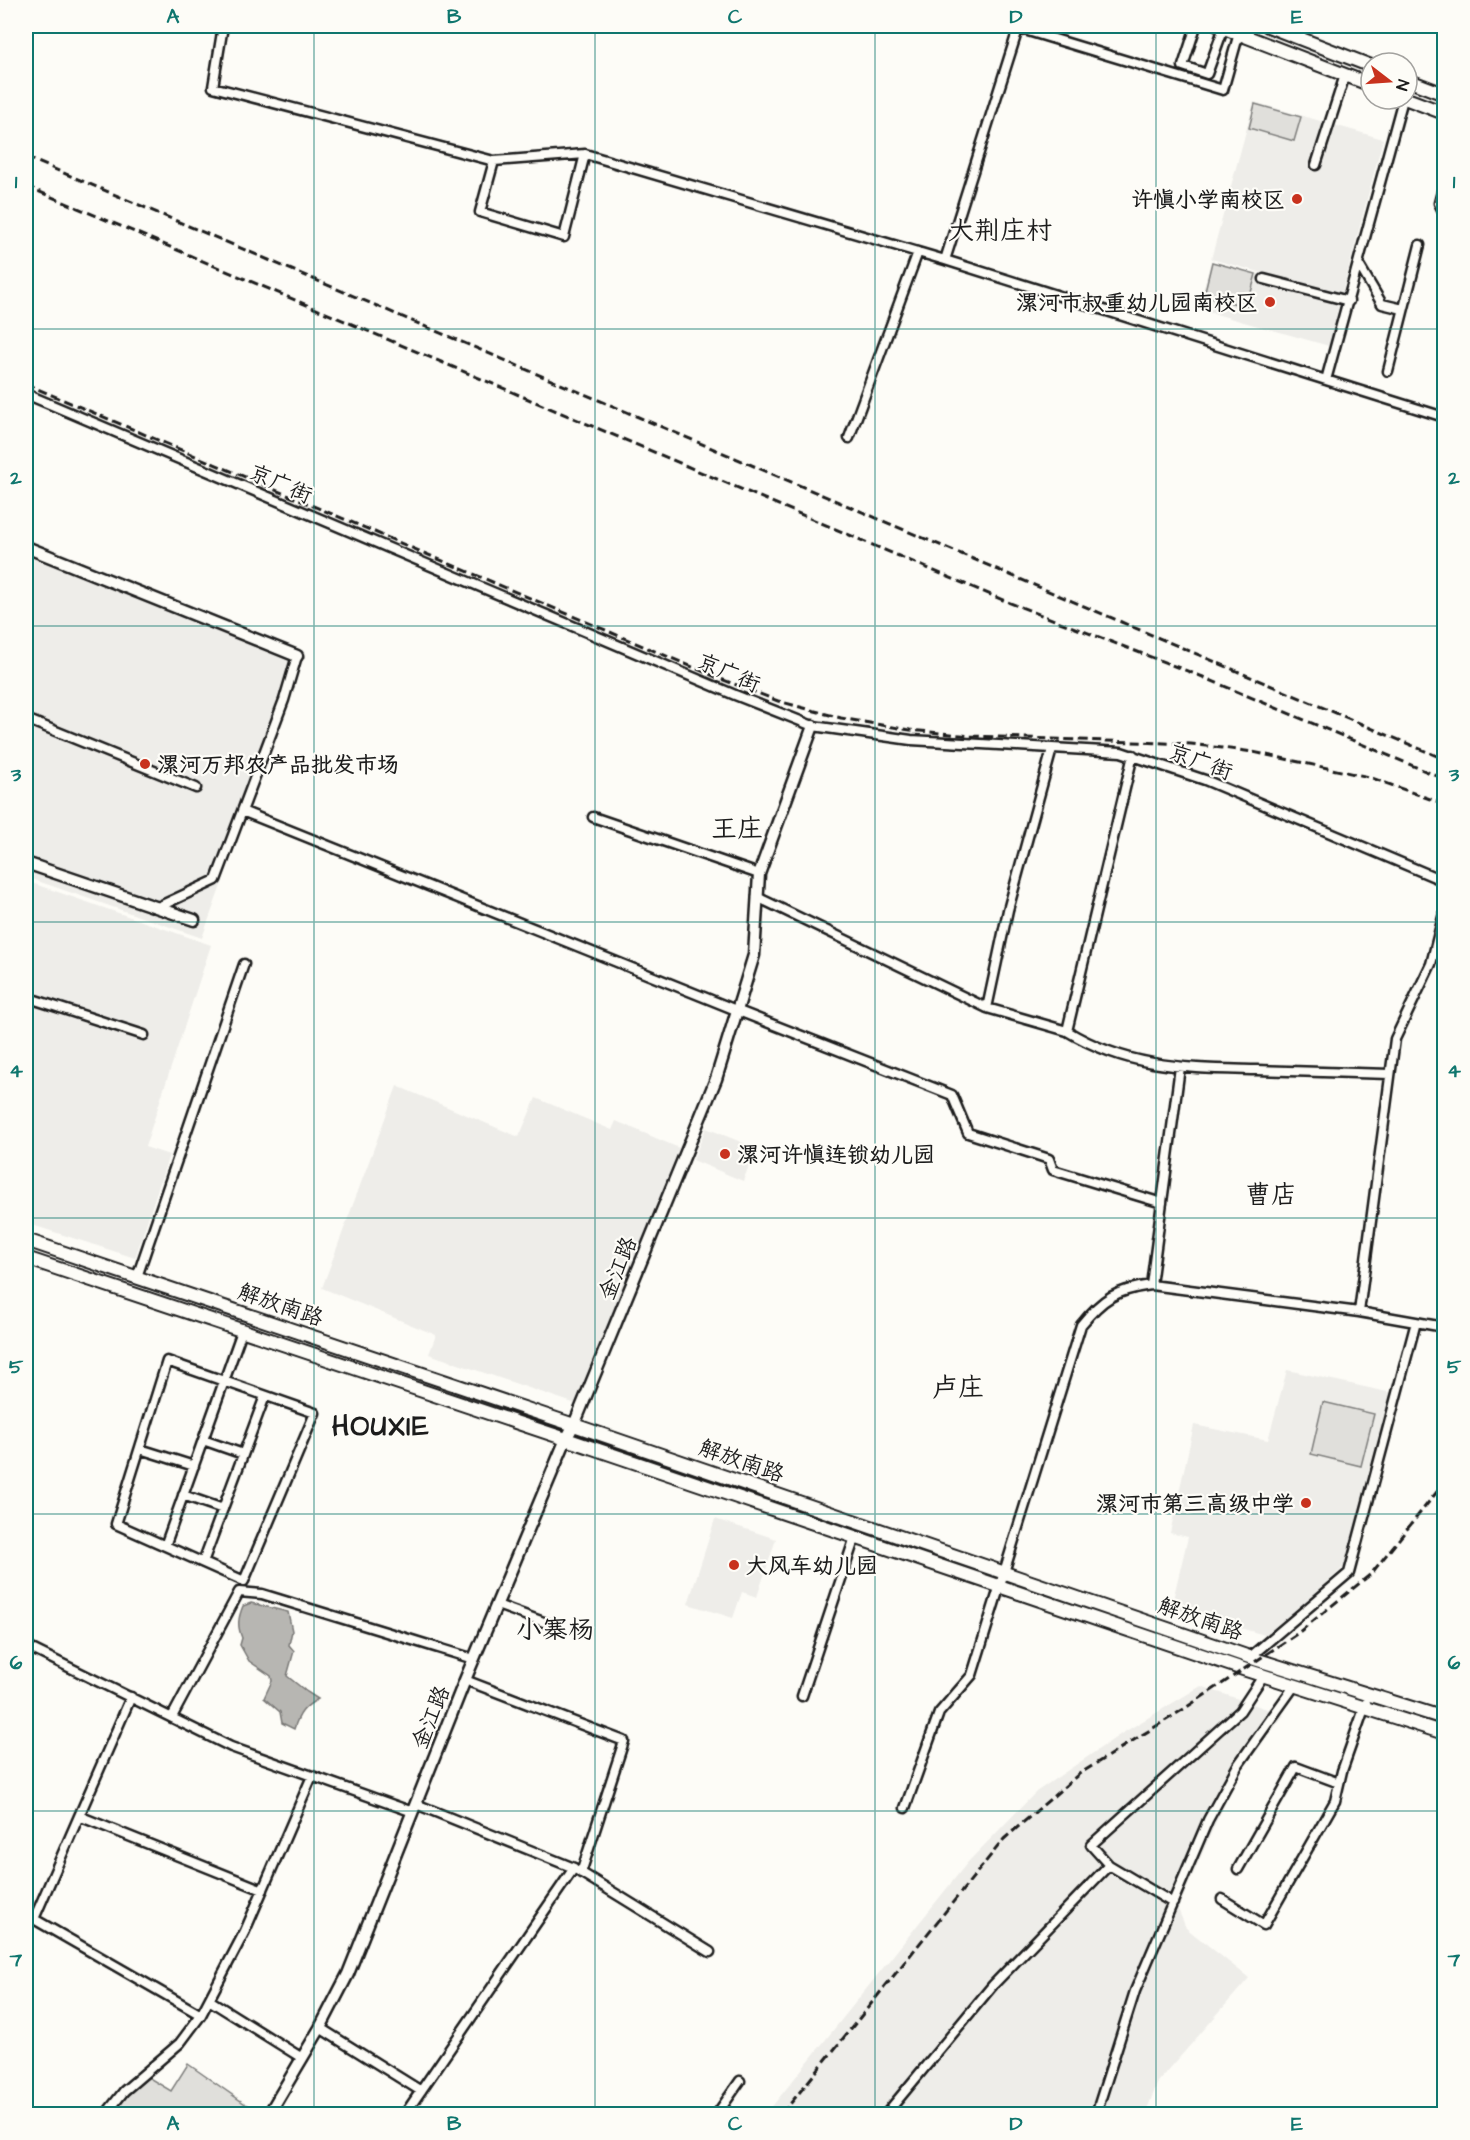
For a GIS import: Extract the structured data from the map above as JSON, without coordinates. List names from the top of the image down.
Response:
{
  "streets": {
    "main road": ["解放南路"],
    "street": ["京广街", "金江路"]
  },
  "crossings": [
    ["京广街", "金江路"],
    ["金江路", "解放南路"]
  ],
  "districts": [
    "大荆庄村",
    "王庄",
    "曹店",
    "卢庄",
    "HOUXIE",
    "小寨杨"
  ],
  "places": [
    "许慎小学南校区",
    "漯河市叔重幼儿园南校区",
    "漯河万邦农产品批发市场",
    "漯河许慎连锁幼儿园",
    "漯河市第三高级中学",
    "大风车幼儿园"
  ],
  "north": "right",
  "grid": {
    "columns": [
      "A",
      "B",
      "C",
      "D",
      "E"
    ],
    "rows": [
      "1",
      "2",
      "3",
      "4",
      "5",
      "6",
      "7"
    ]
  }
}
